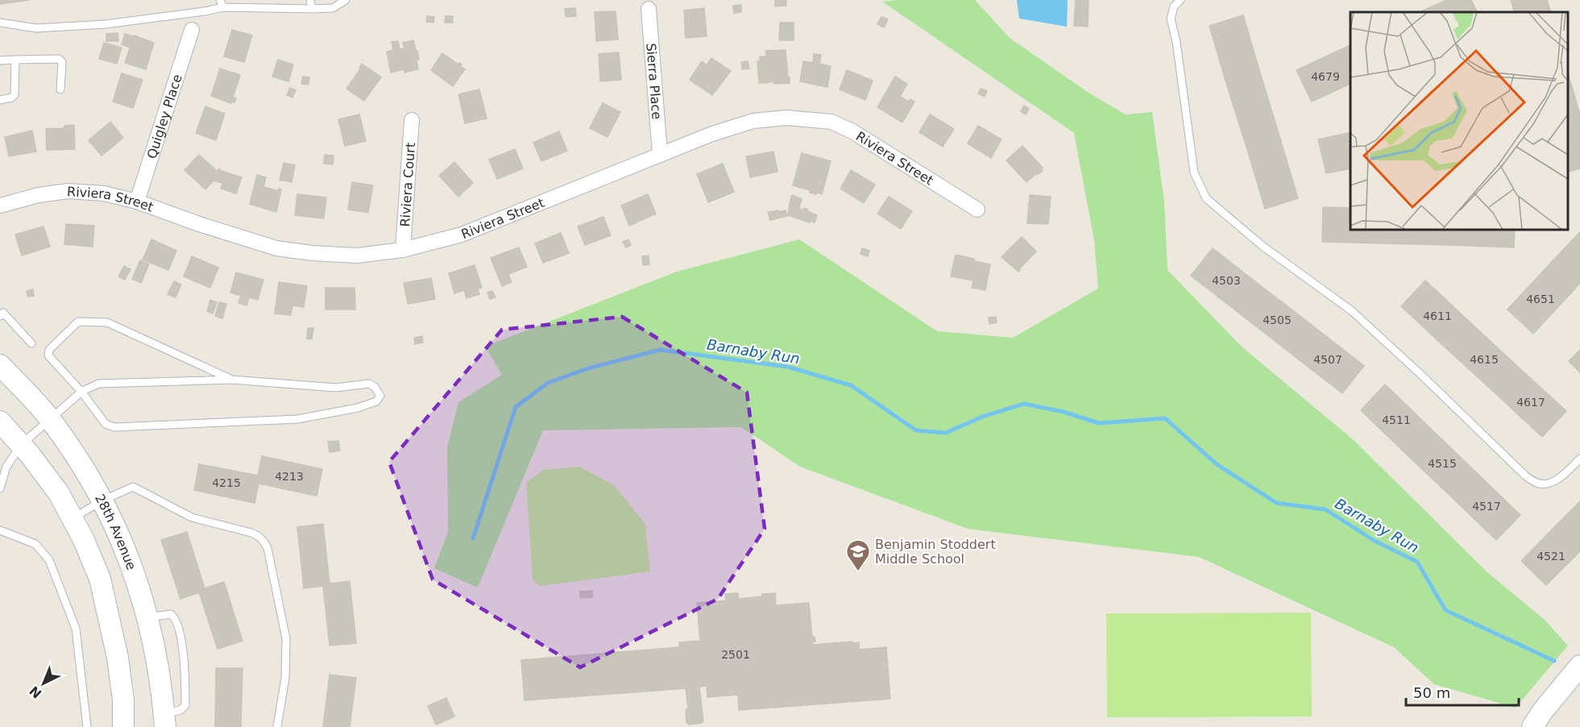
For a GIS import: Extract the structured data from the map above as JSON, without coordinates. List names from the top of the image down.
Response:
{
  "streets": {
    "street": [
      "Sierra Place",
      "Quigley Place",
      "Riviera Street",
      "Riviera Court",
      "28th Avenue"
    ]
  },
  "crossings": [
    ["Sierra Place", "Riviera Street"],
    ["Quigley Place", "Riviera Street"],
    ["Riviera Street", "Riviera Court"]
  ],
  "water": ["Barnaby Run"],
  "places": {
    "school or university": ["Benjamin Stoddert Middle School"]
  },
  "house_numbers": [
    "4679",
    "4503",
    "4651",
    "4611",
    "4505",
    "4507",
    "4615",
    "4617",
    "4511",
    "4515",
    "4213",
    "4215",
    "4517",
    "4521",
    "2501"
  ],
  "scale_bar": "50 m",
  "north": "bottom left"
}
